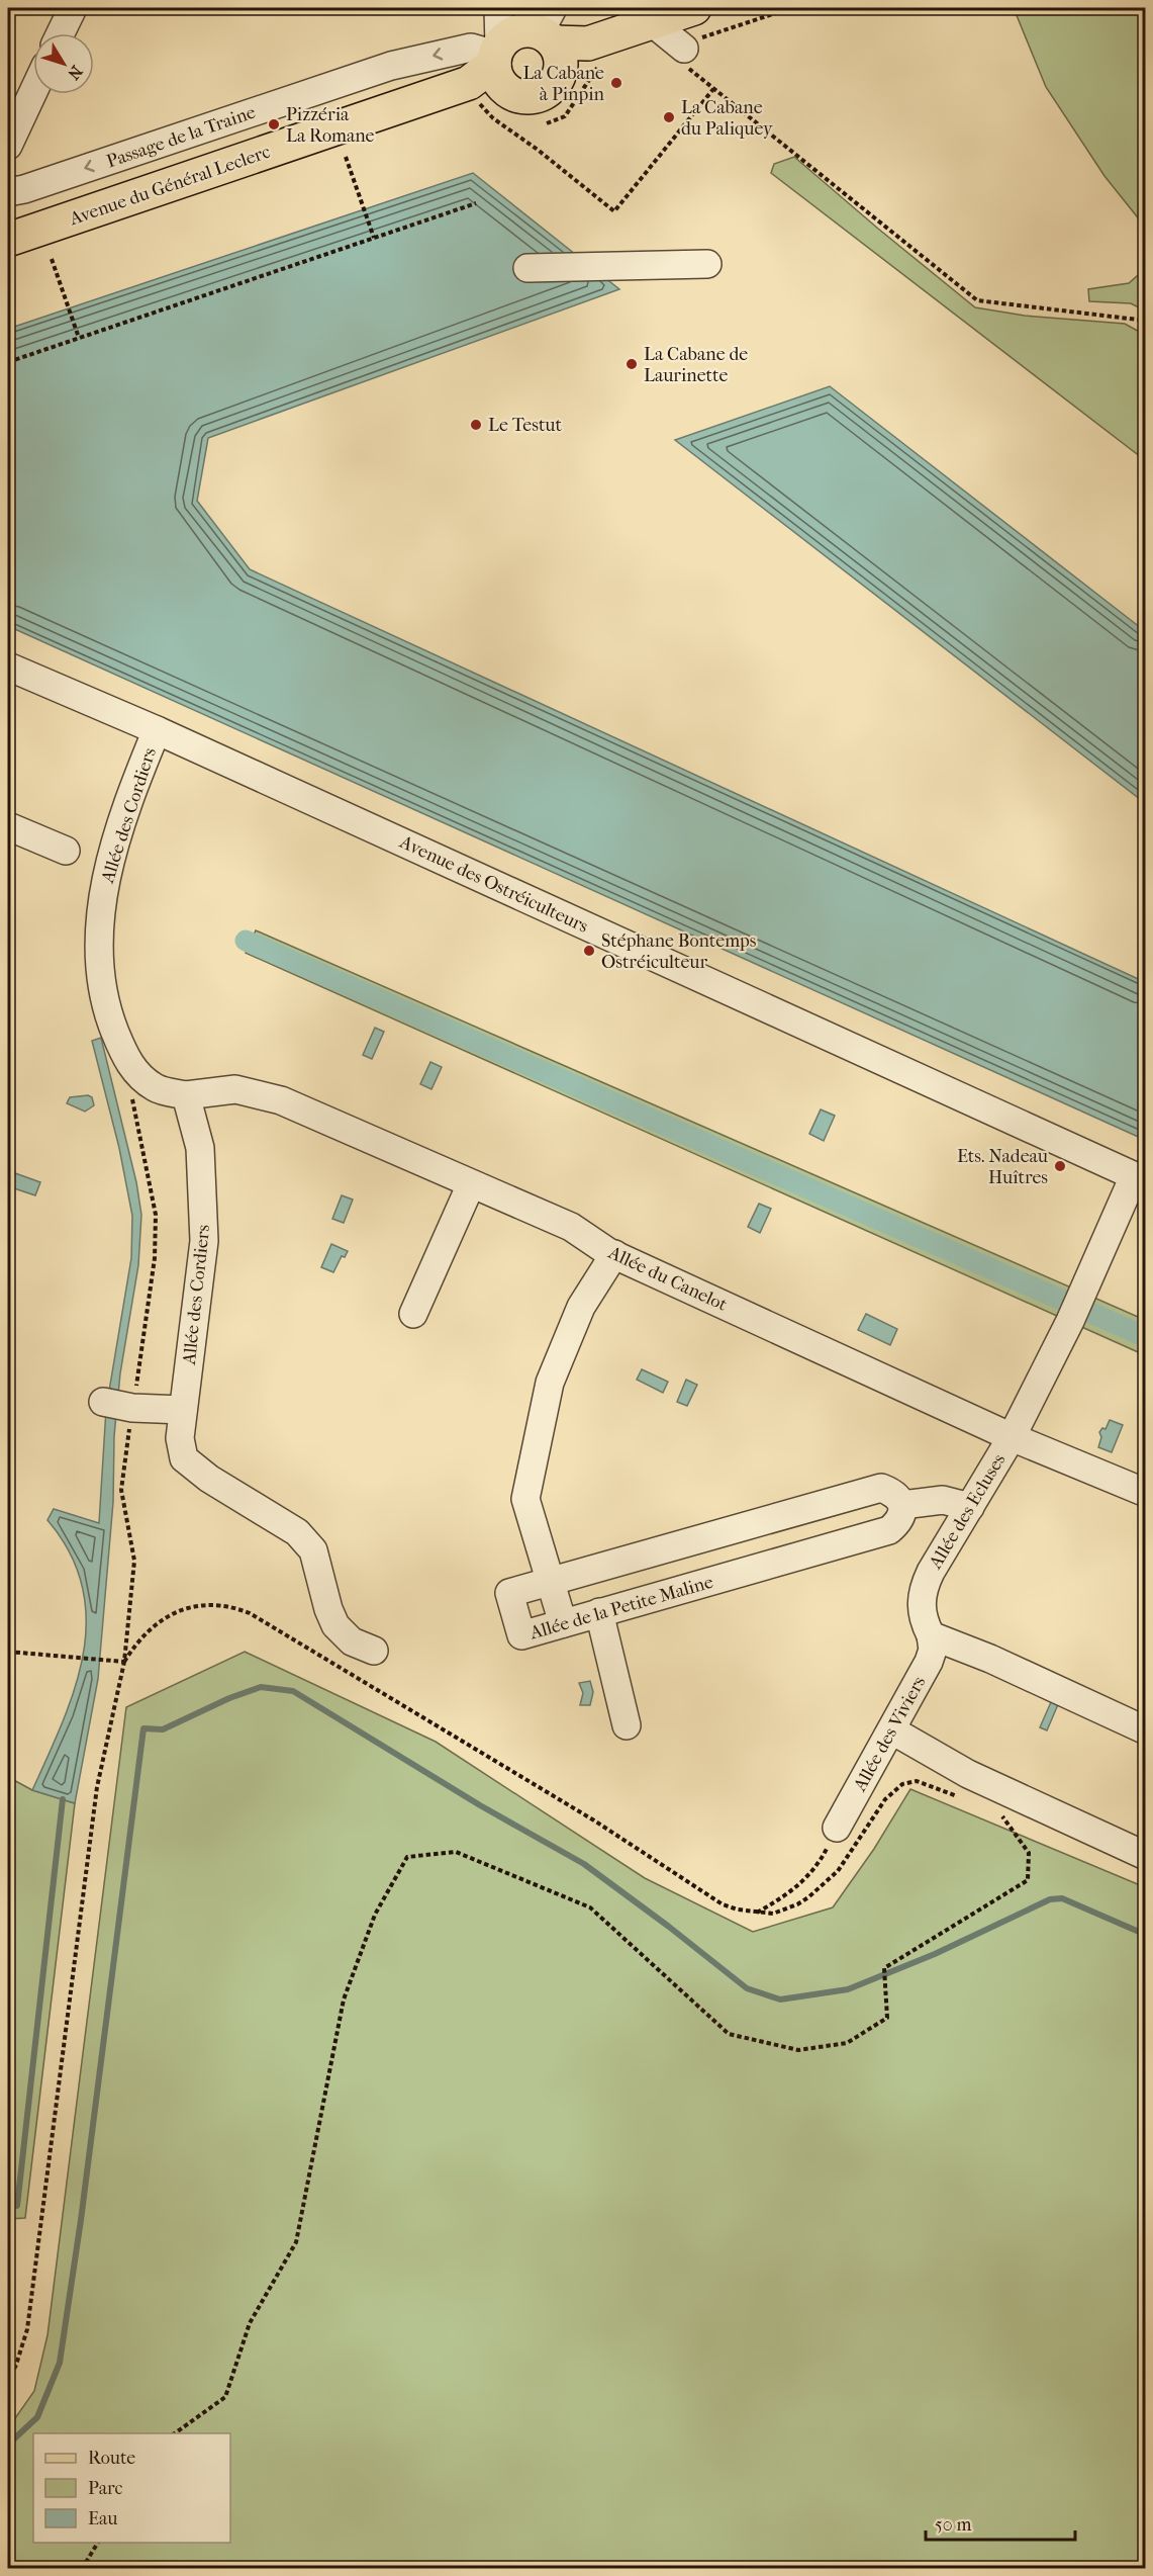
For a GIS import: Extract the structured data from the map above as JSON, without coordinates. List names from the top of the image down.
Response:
{
  "streets": {
    "main road": ["Avenue du Général Leclerc"],
    "street": [
      "Passage de la Traine",
      "Allée des Cordiers",
      "Avenue des Ostréiculteurs",
      "Allée du Canelot",
      "Allée des Ecluses",
      "Allée de la Petite Maline",
      "Allée des Viviers"
    ]
  },
  "crossings": [
    ["Passage de la Traine", "Avenue du Général Leclerc"],
    ["Allée des Cordiers", "Avenue des Ostréiculteurs"],
    ["Allée des Cordiers", "Allée du Canelot"],
    ["Avenue des Ostréiculteurs", "Allée des Ecluses"],
    ["Allée du Canelot", "Allée des Ecluses"],
    ["Allée des Ecluses", "Allée des Viviers"]
  ],
  "one_way": ["Passage de la Traine"],
  "places": [
    "La Cabane à Pinpin",
    "La Cabane du Paliquey",
    "Pizzéria La Romane",
    "La Cabane de Laurinette",
    "Le Testut",
    "Stéphane Bontemps Ostréiculteur",
    "Ets. Nadeau Huîtres"
  ],
  "legend": ["Route", "Parc", "Eau"],
  "scale_bar": "50 m",
  "north": "bottom right"
}
